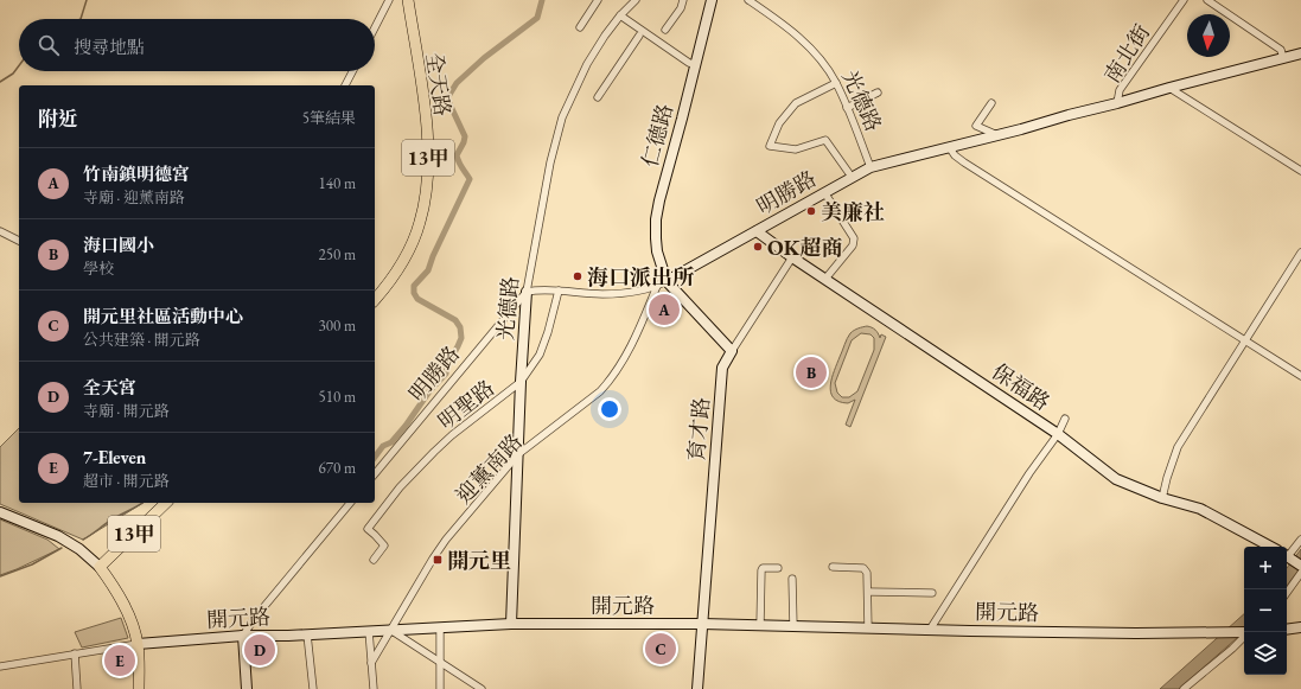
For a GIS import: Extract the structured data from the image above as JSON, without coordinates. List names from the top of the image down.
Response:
{
  "streets": {
    "main road": ["全天路", "13甲"],
    "street": [
      "南北街",
      "光德路",
      "仁德路",
      "明勝路",
      "保福路",
      "明聖路",
      "育才路",
      "迎薰南路",
      "開元路"
    ]
  },
  "crossings": [
    ["南北街", "明勝路"],
    ["光德路", "明勝路"],
    ["光德路", "明聖路"],
    ["光德路", "迎薰南路"],
    ["光德路", "開元路"],
    ["仁德路", "明勝路"],
    ["13甲", "開元路"],
    ["明勝路", "保福路"],
    ["明勝路", "明聖路"],
    ["明勝路", "迎薰南路"],
    ["保福路", "育才路"],
    ["育才路", "開元路"],
    ["迎薰南路", "開元路"]
  ],
  "places": {
    "other": ["美廉社", "OK超商", "海口派出所"],
    "transit": ["開元里"]
  },
  "north": "bottom",
  "page": {
    "search": "搜尋地點",
    "heading": ["附近", "5筆結果"],
    "list": [
      {
        "mark": "A",
        "name": "竹南鎮明德宮",
        "note": "寺廟 · 迎薰南路",
        "value": "140 m"
      },
      {
        "mark": "B",
        "name": "海口國小",
        "note": "學校",
        "value": "250 m"
      },
      {
        "mark": "C",
        "name": "開元里社區活動中心",
        "note": "公共建築 · 開元路",
        "value": "300 m"
      },
      {
        "mark": "D",
        "name": "全天宮",
        "note": "寺廟 · 開元路",
        "value": "510 m"
      },
      {
        "mark": "E",
        "name": "7-Eleven",
        "note": "超市 · 開元路",
        "value": "670 m"
      }
    ],
    "pins": [
      "A",
      "B",
      "C",
      "D",
      "E"
    ],
    "map_buttons": ["+", "−"]
  }
}
